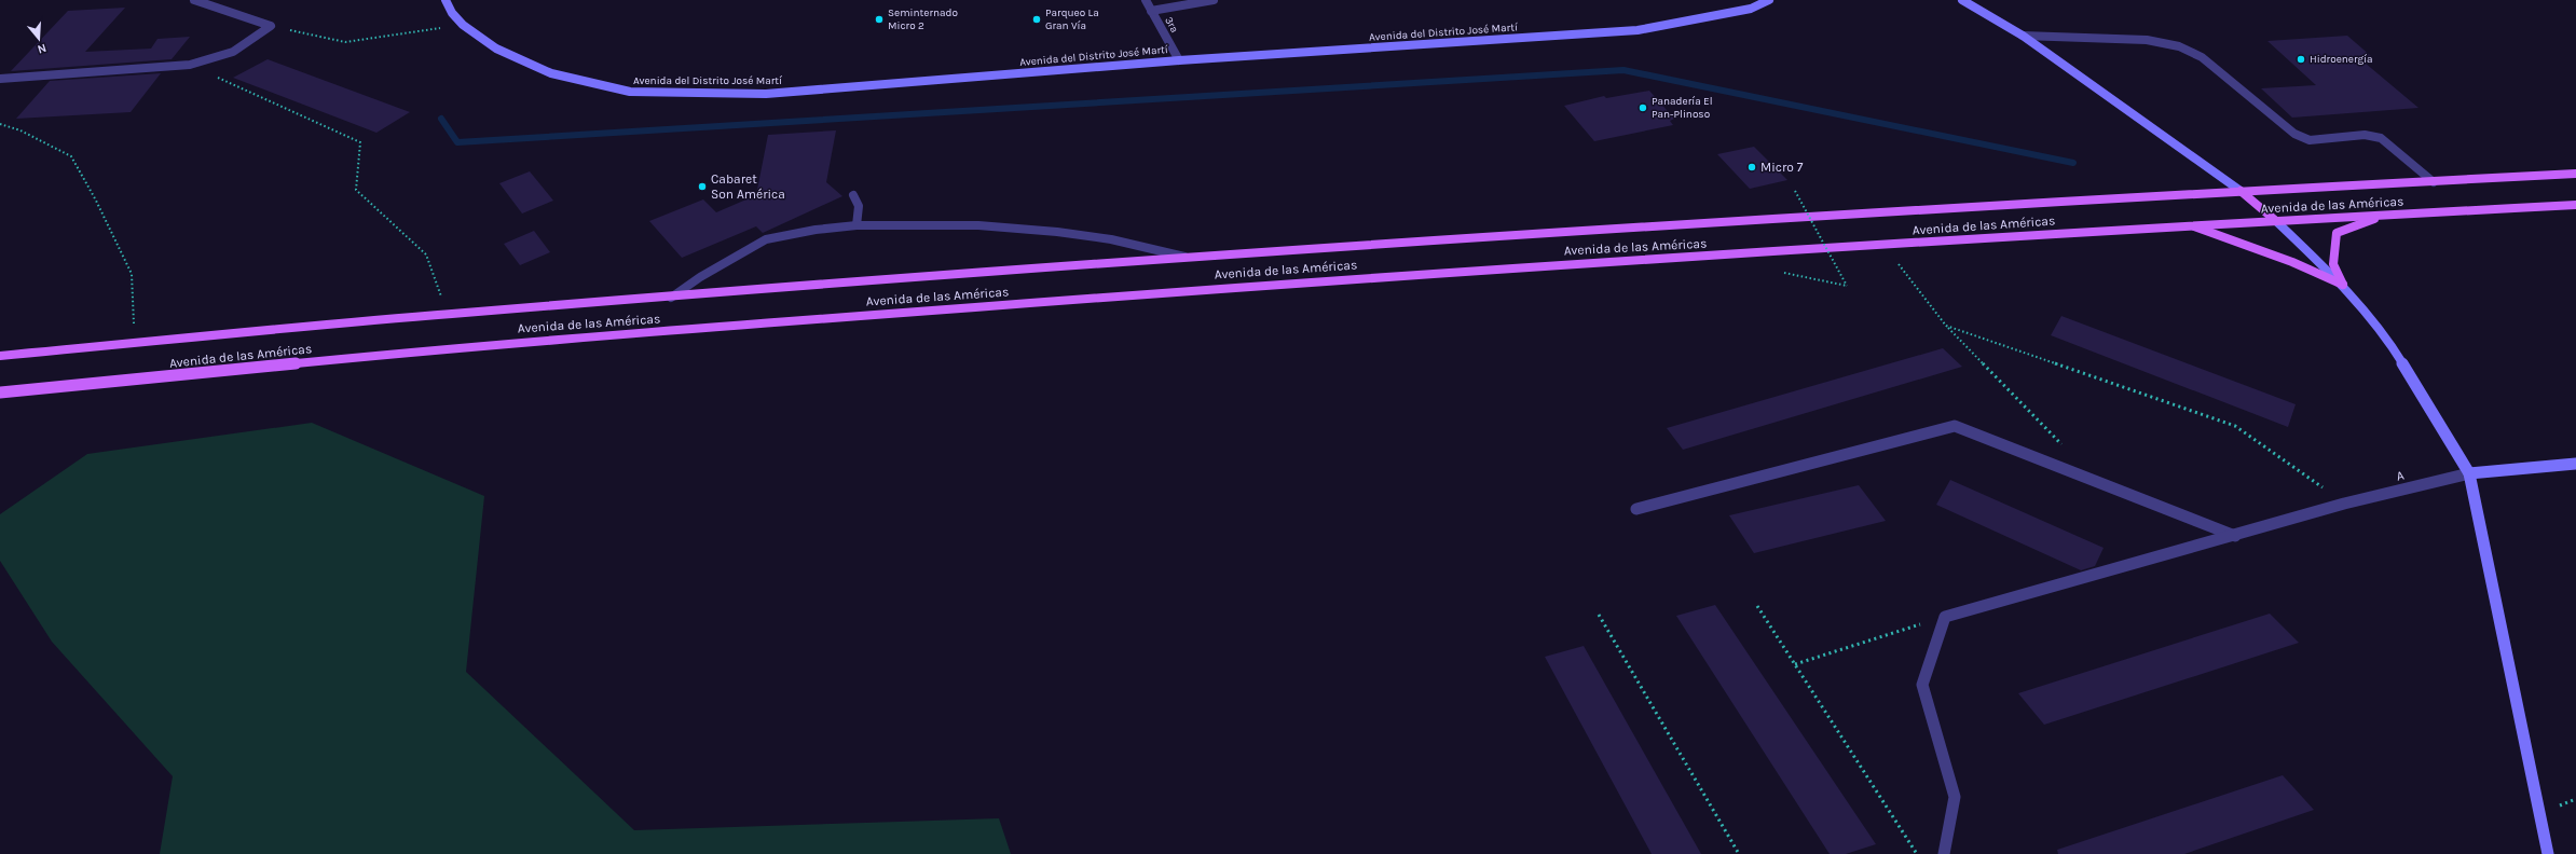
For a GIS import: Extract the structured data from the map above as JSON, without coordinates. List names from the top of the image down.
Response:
{
  "streets": {
    "main road": ["Avenida del Distrito José Martí", "Avenida de las Américas", "A"],
    "street": ["3ra"]
  },
  "crossings": [
    ["3ra", "Avenida del Distrito José Martí"]
  ],
  "places": [
    "Seminternado Micro 2",
    "Parqueo La Gran Vía",
    "Hidroenergía",
    "Panadería El Pan-Plinoso",
    "Micro 7",
    "Cabaret Son América"
  ],
  "north": "bottom"
}
